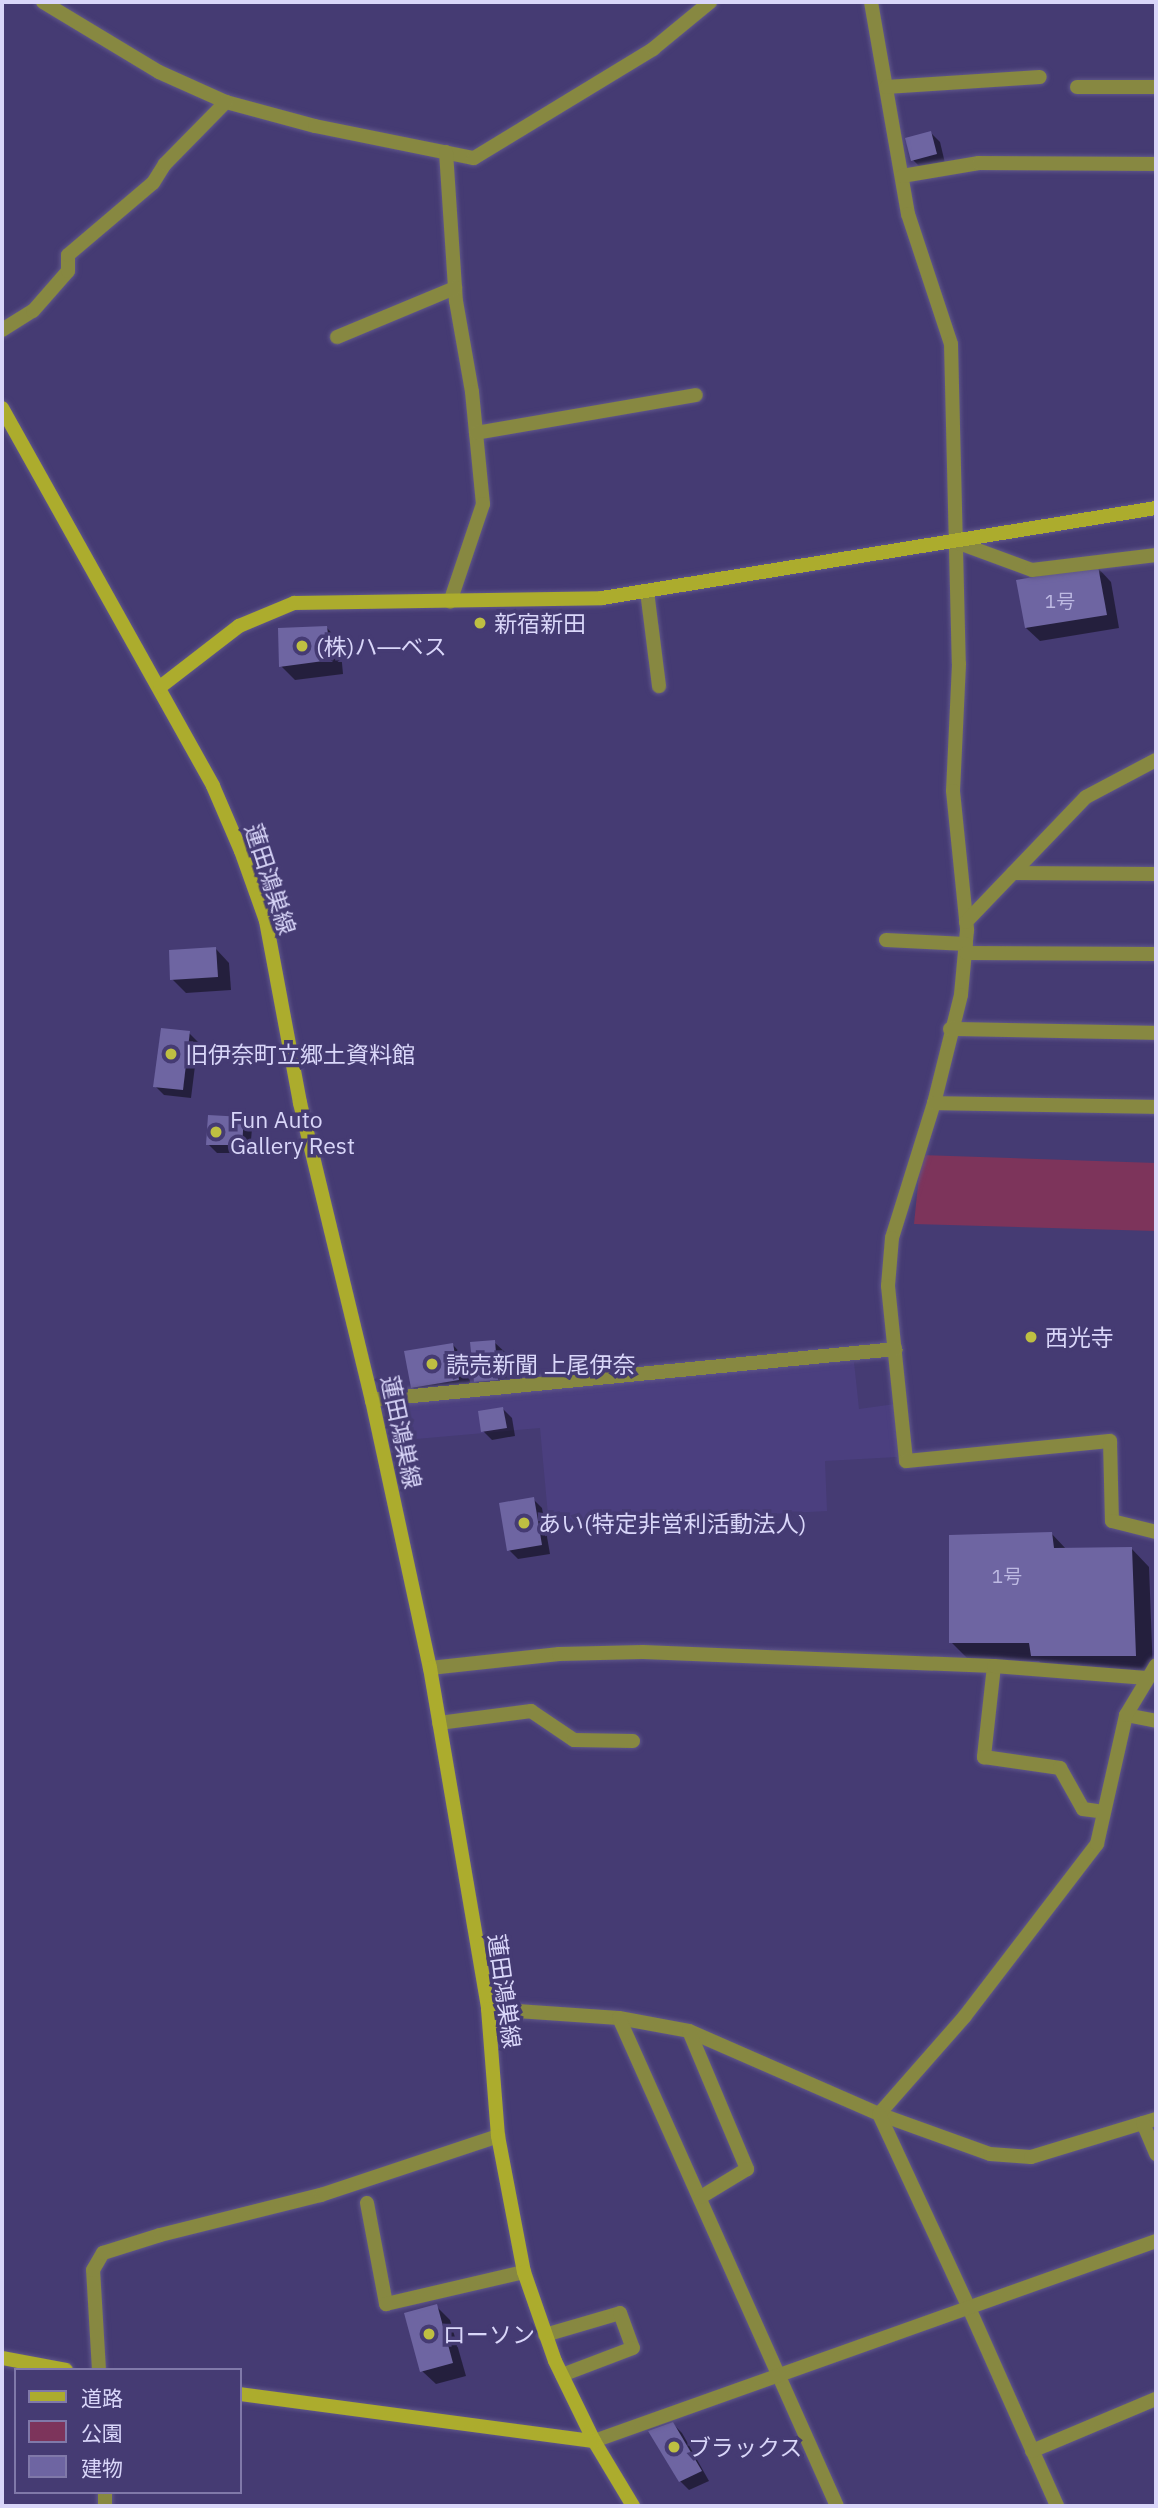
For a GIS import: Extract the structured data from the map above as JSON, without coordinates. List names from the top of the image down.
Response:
{
  "streets": {
    "main road": ["蓮田鴻巣線"]
  },
  "places": [
    "新宿新田",
    "(株)ハ―ベス",
    "旧伊奈町立郷土資料館",
    "Fun Auto Gallery Rest",
    "西光寺",
    "読売新聞 上尾伊奈",
    "あい(特定非営利活動法人)",
    "ローソン",
    "ブラックス"
  ],
  "house_numbers": ["1号", "1号"],
  "legend": ["道路", "公園", "建物"]
}
